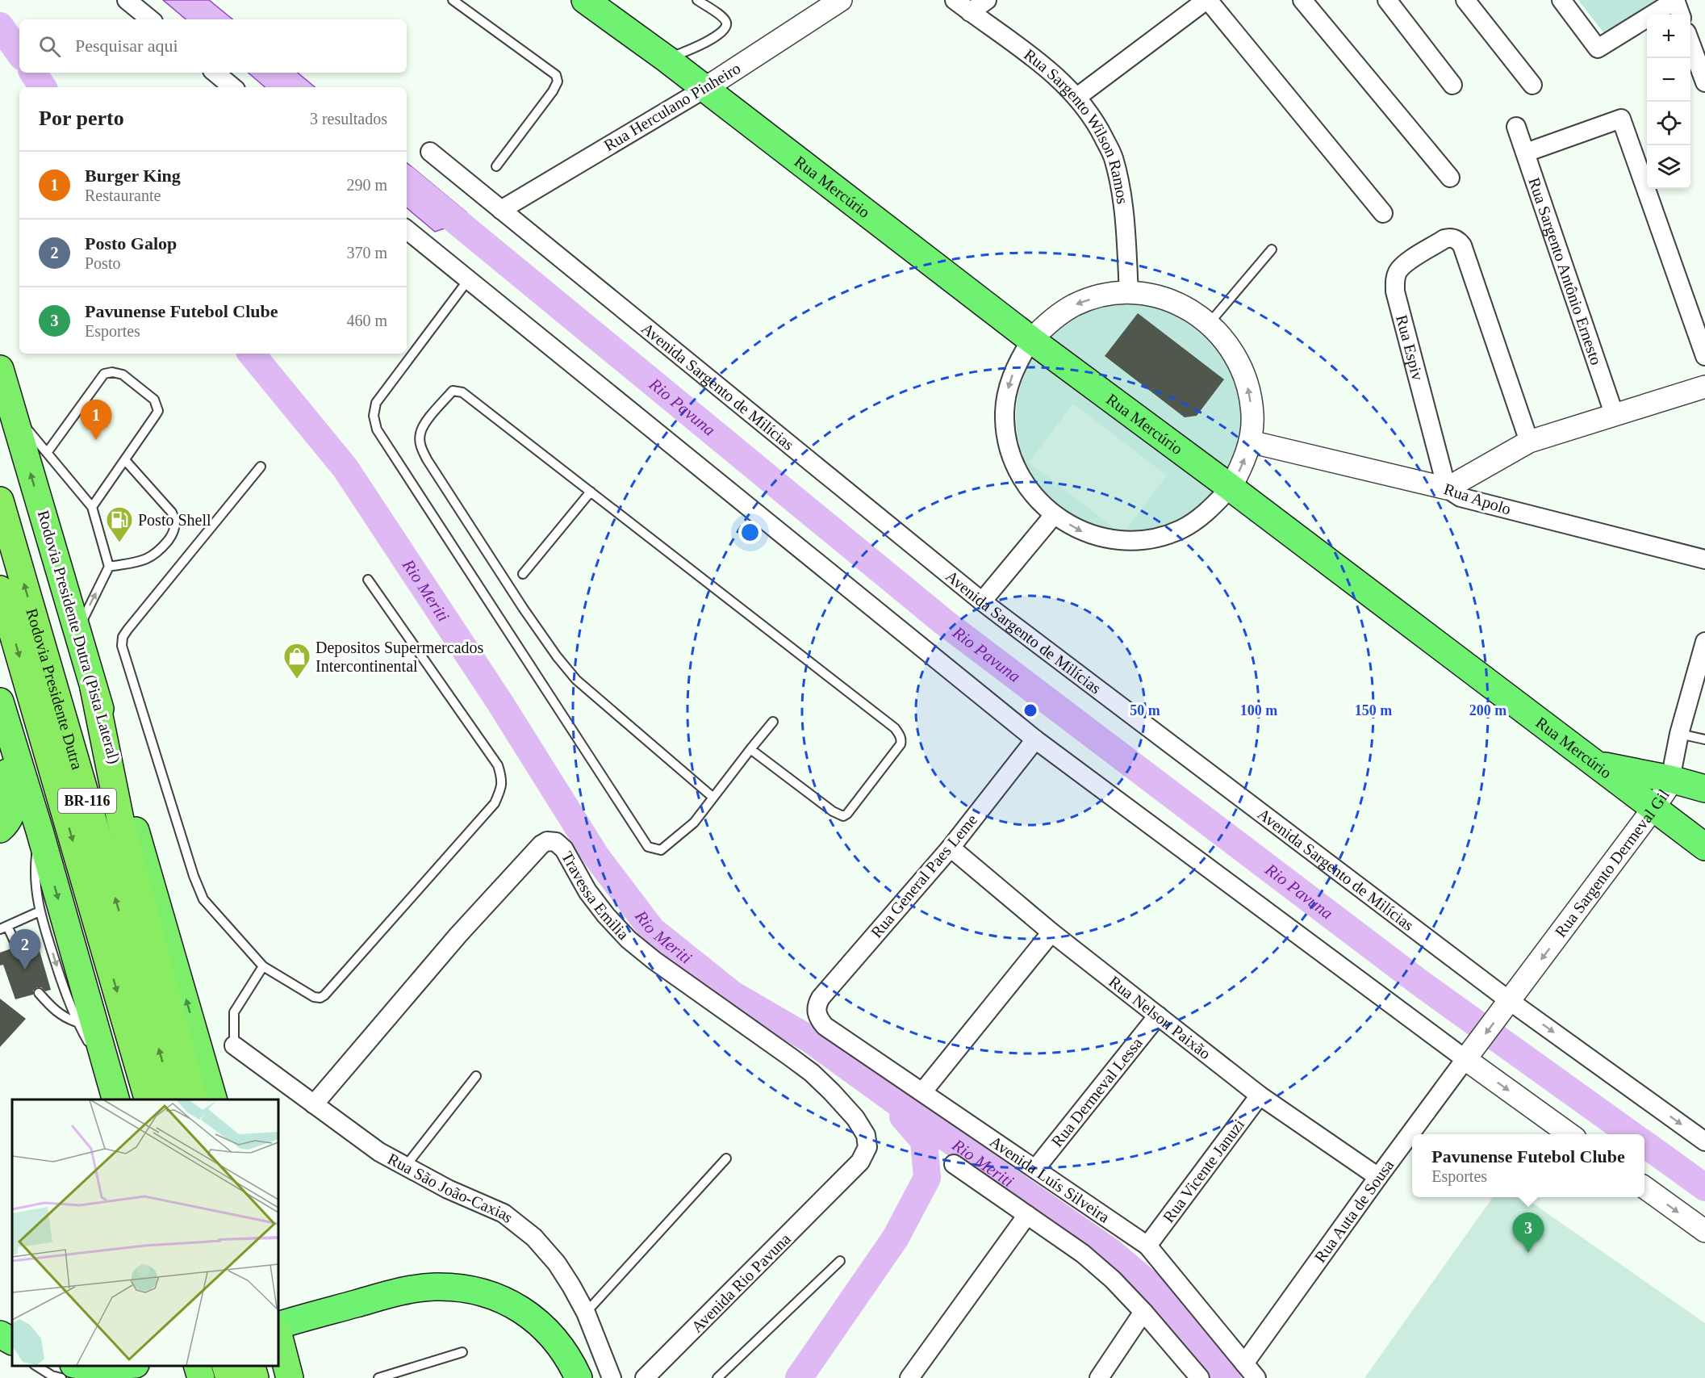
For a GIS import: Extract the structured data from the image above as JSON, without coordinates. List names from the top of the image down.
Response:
{
  "streets": {
    "highway": ["Rodovia Presidente Dutra (Pista Lateral)", "Rodovia Presidente Dutra", "BR-116"],
    "main road": ["Rua Mercúrio"],
    "street": [
      "Rua Herculano Pinheiro",
      "Rua Sargento Wilson Ramos",
      "Rua Sargento Antônio Ernesto",
      "Rua Espiv",
      "Avenida Sargento de Milícias",
      "Rua Apolo",
      "Rua Sargento Dermeval Gil",
      "Rua General Paes Leme",
      "Travessa Emilia",
      "Rua Nelson Paixão",
      "Rua Dermeval Lessa",
      "Rua Vicente Januzi",
      "Avenida Luís Silveira",
      "Rua São João-Caxias",
      "Rua Auta de Sousa",
      "Avenida Rio Pavuna"
    ]
  },
  "crossings": [
    ["Rua Herculano Pinheiro", "Rua Mercúrio"],
    ["Rua Herculano Pinheiro", "Avenida Sargento de Milícias"],
    ["Rua Mercúrio", "Rua Sargento Dermeval Gil"],
    ["Rua Espiv", "Rua Apolo"],
    ["Avenida Sargento de Milícias", "Rua Sargento Dermeval Gil"],
    ["Rua Sargento Dermeval Gil", "Rua Auta de Sousa"],
    ["Rua General Paes Leme", "Rua Nelson Paixão"],
    ["Rua General Paes Leme", "Avenida Luís Silveira"],
    ["Travessa Emilia", "Rua São João-Caxias"],
    ["Travessa Emilia", "Avenida Rio Pavuna"],
    ["Rua Nelson Paixão", "Rua Dermeval Lessa"],
    ["Rua Nelson Paixão", "Rua Vicente Januzi"],
    ["Rua Nelson Paixão", "Rua Auta de Sousa"],
    ["Rua Dermeval Lessa", "Avenida Luís Silveira"],
    ["Rua Vicente Januzi", "Avenida Luís Silveira"],
    ["Avenida Luís Silveira", "Rua Auta de Sousa"]
  ],
  "one_way": ["Rua Sargento Dermeval Gil"],
  "water": ["Rio Pavuna", "Rio Meriti"],
  "places": {
    "fuel station": ["Posto Shell"],
    "shop": ["Depositos Supermercados Intercontinental"]
  },
  "page": {
    "map_buttons": ["+", "−"],
    "search": "Pesquisar aqui",
    "heading": ["Por perto", "3 resultados"],
    "list": [
      {
        "mark": "1",
        "name": "Burger King",
        "note": "Restaurante",
        "value": "290 m"
      },
      {
        "mark": "2",
        "name": "Posto Galop",
        "note": "Posto",
        "value": "370 m"
      },
      {
        "mark": "3",
        "name": "Pavunense Futebol Clube",
        "note": "Esportes",
        "value": "460 m"
      }
    ],
    "pins": ["1", "2", "3"],
    "popup": ["Pavunense Futebol Clube", "Esportes"]
  },
  "rings": [
    "50 m",
    "100 m",
    "150 m",
    "200 m"
  ]
}
